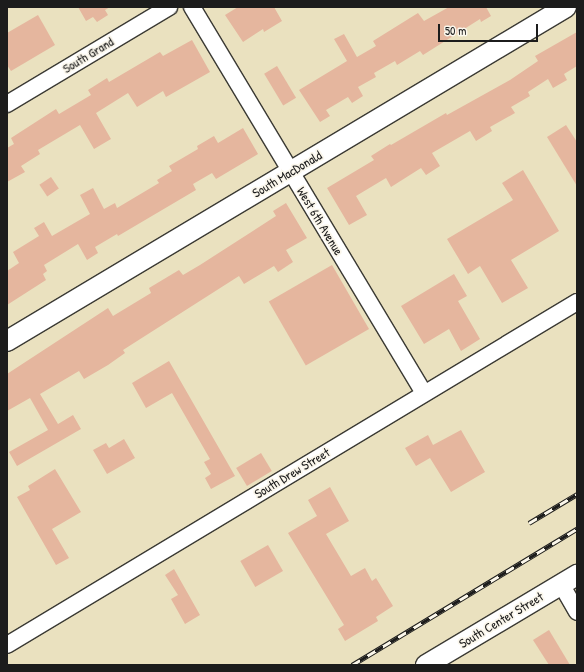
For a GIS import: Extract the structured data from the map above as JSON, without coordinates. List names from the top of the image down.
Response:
{
  "streets": {
    "street": [
      "South Grand",
      "South MacDonald",
      "West 6th Avenue",
      "South Drew Street",
      "South Center Street"
    ]
  },
  "crossings": [
    ["South MacDonald", "West 6th Avenue"],
    ["West 6th Avenue", "South Drew Street"]
  ],
  "scale_bar": "50 m"
}
